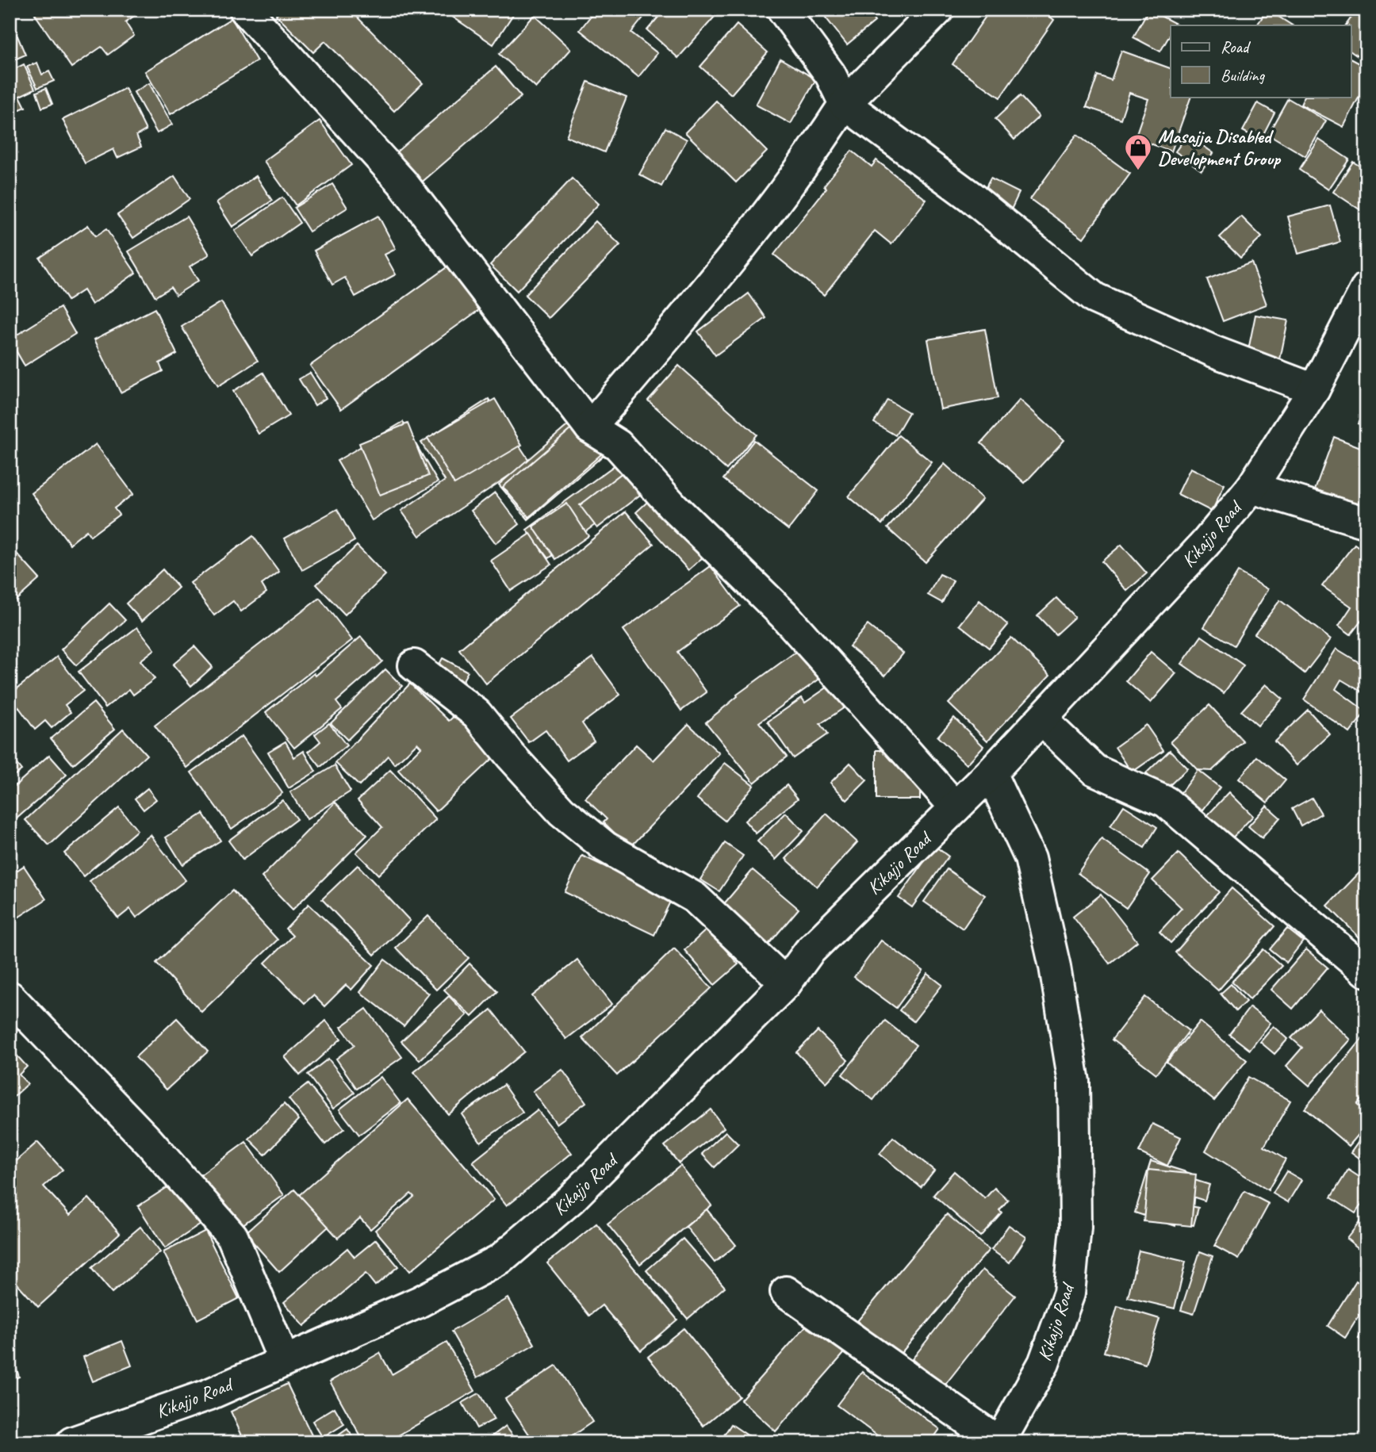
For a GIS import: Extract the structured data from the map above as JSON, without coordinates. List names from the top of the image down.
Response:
{
  "streets": {
    "street": ["Kikajjo Road"]
  },
  "places": {
    "shop": ["Masajja Disabled Development Group"]
  },
  "legend": ["Road", "Building"]
}
